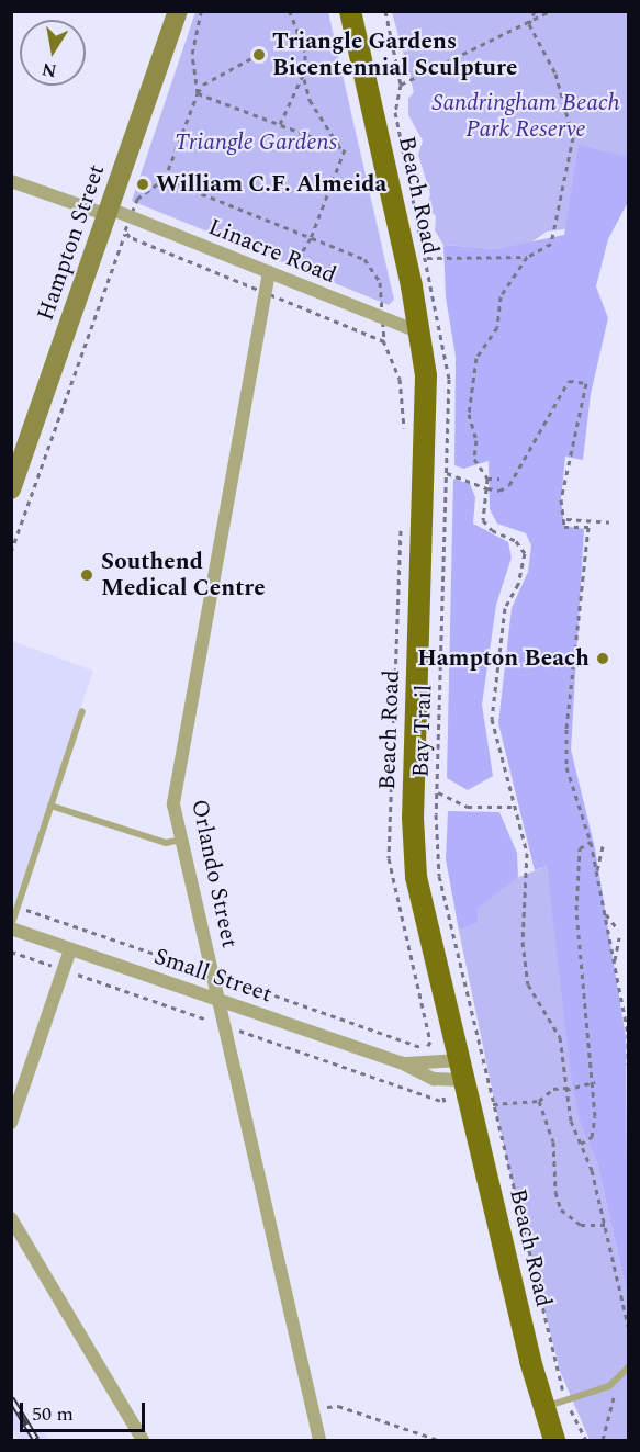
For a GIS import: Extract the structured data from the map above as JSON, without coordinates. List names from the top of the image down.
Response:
{
  "streets": {
    "main road": ["Beach Road", "Hampton Street"],
    "street": ["Linacre Road", "Orlando Street", "Small Street"],
    "path": ["Bay Trail"]
  },
  "crossings": [
    ["Beach Road", "Linacre Road"],
    ["Beach Road", "Small Street"],
    ["Hampton Street", "Linacre Road"],
    ["Linacre Road", "Orlando Street"],
    ["Orlando Street", "Small Street"]
  ],
  "parks": ["Sandringham Beach Park Reserve", "Triangle Gardens"],
  "places": [
    "Triangle Gardens Bicentennial Sculpture",
    "William C.F. Almeida",
    "Southend Medical Centre",
    "Hampton Beach"
  ],
  "scale_bar": "50 m",
  "north": "bottom"
}
